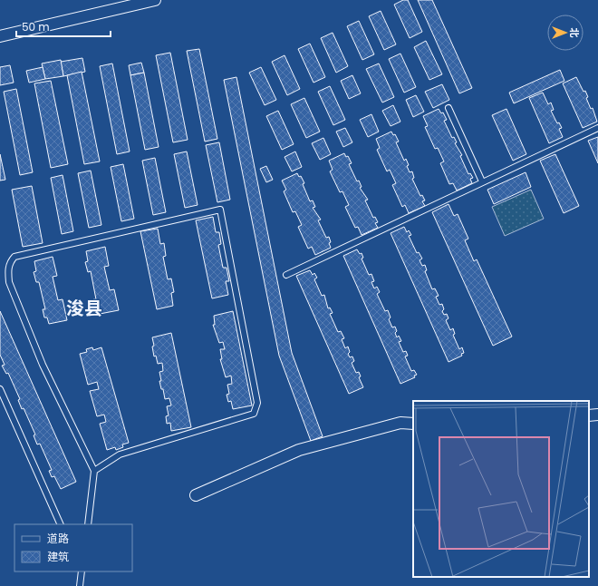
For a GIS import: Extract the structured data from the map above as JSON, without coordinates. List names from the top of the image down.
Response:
{
  "districts": ["浚县"],
  "legend": ["道路", "建筑"],
  "scale_bar": "50 m",
  "north": "right"
}
